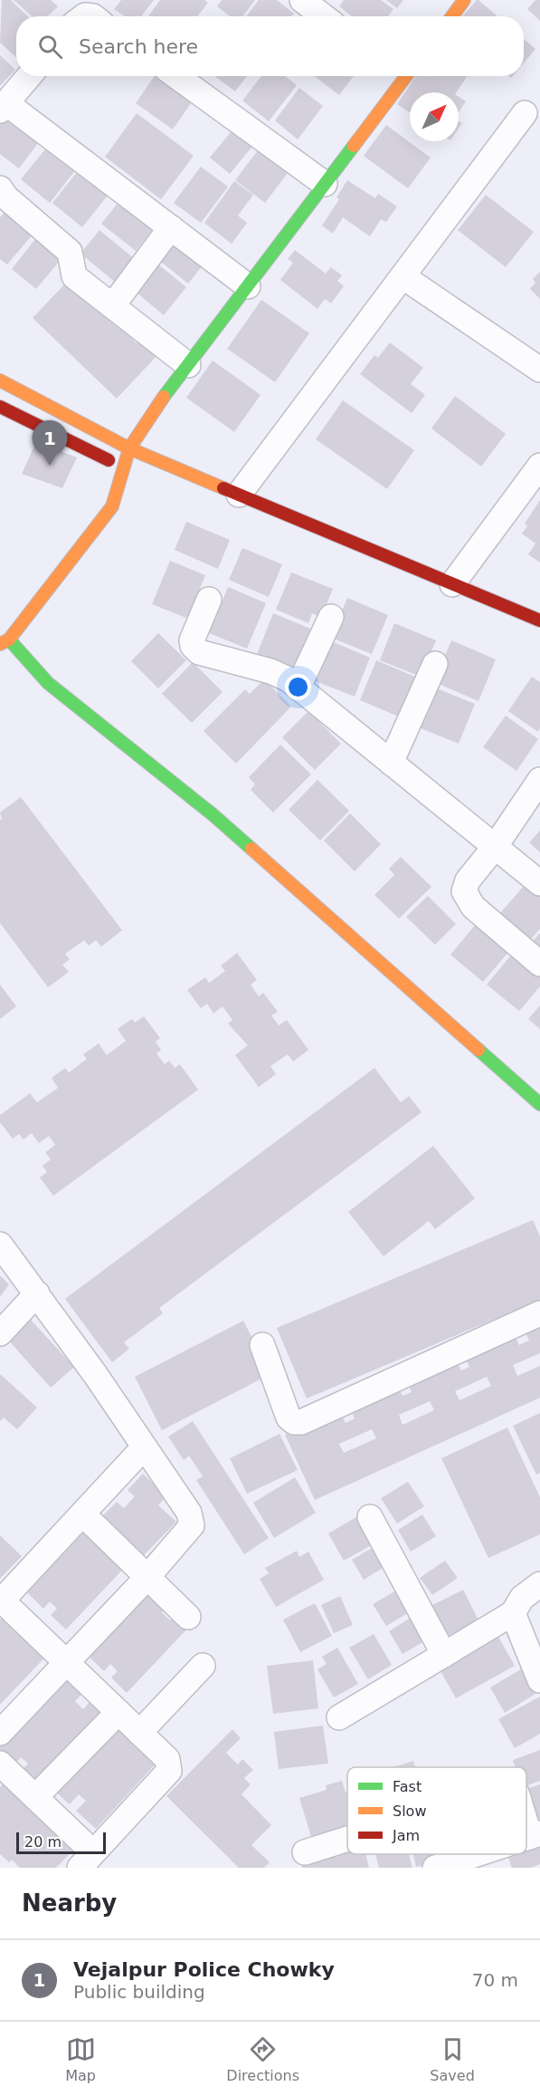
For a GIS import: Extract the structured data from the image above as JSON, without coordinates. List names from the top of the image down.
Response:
{
  "legend": ["Fast", "Slow", "Jam"],
  "scale_bar": "20 m",
  "north": "top right",
  "page": {
    "search": "Search here",
    "pins": "1",
    "scale": "20 m",
    "heading": "Nearby",
    "list": [
      {
        "mark": "1",
        "name": "Vejalpur Police Chowky",
        "note": "Public building",
        "value": "70 m"
      }
    ],
    "nav": ["Map", "Directions", "Saved"]
  }
}
